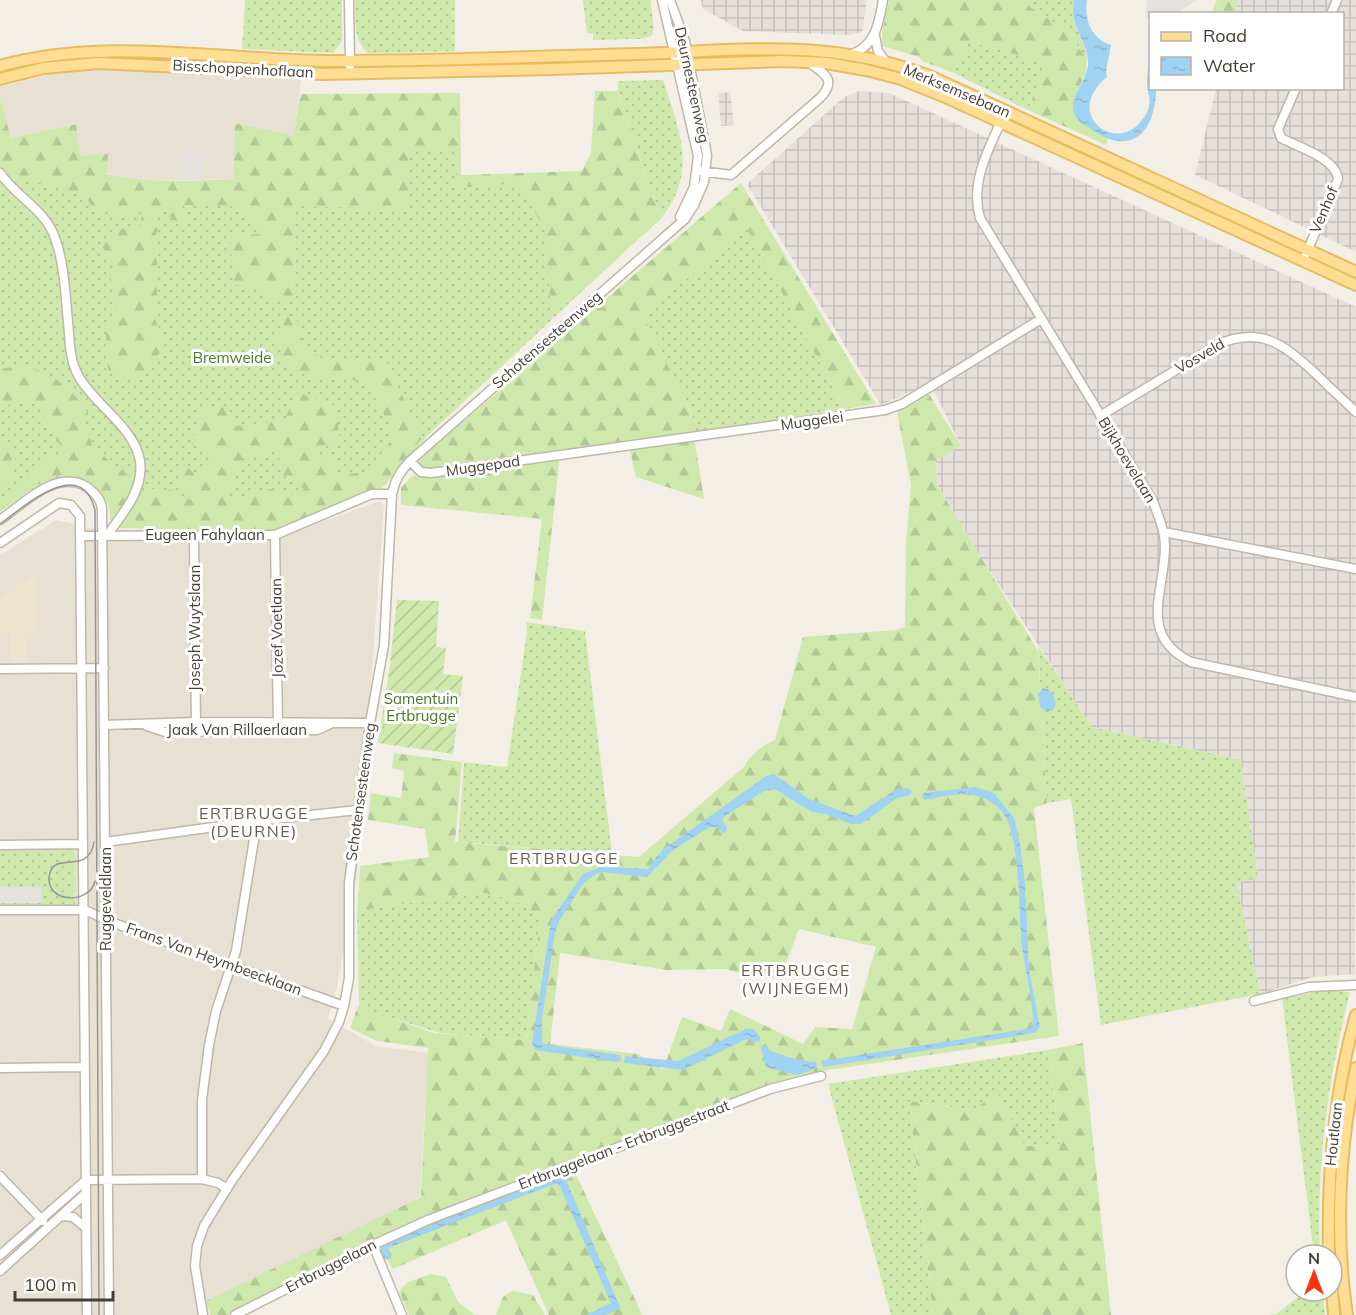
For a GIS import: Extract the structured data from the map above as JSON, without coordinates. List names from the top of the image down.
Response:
{
  "streets": {
    "main road": ["Bisschoppenhoflaan", "Merksemsebaan", "Houtlaan"],
    "street": [
      "Deurnesteenweg",
      "Venhof",
      "Schotensesteenweg",
      "Vosveld",
      "Muggelei",
      "Bijkhoevelaan",
      "Muggepad",
      "Eugeen Fahylaan",
      "Joseph Wuytslaan",
      "Jozef Voetlaan",
      "Jaak Van Rillaerlaan",
      "Ruggeveldlaan",
      "Frans Van Heymbeecklaan",
      "Ertbruggelaan - Ertbruggestraat",
      "Ertbruggelaan"
    ]
  },
  "crossings": [
    ["Bisschoppenhoflaan", "Merksemsebaan"],
    ["Deurnesteenweg", "Merksemsebaan"],
    ["Deurnesteenweg", "Schotensesteenweg"],
    ["Merksemsebaan", "Venhof"],
    ["Merksemsebaan", "Bijkhoevelaan"],
    ["Schotensesteenweg", "Muggepad"],
    ["Schotensesteenweg", "Eugeen Fahylaan"],
    ["Schotensesteenweg", "Jaak Van Rillaerlaan"],
    ["Schotensesteenweg", "Frans Van Heymbeecklaan"],
    ["Vosveld", "Bijkhoevelaan"],
    ["Muggelei", "Bijkhoevelaan"],
    ["Muggelei", "Muggepad"],
    ["Eugeen Fahylaan", "Joseph Wuytslaan"],
    ["Eugeen Fahylaan", "Jozef Voetlaan"],
    ["Eugeen Fahylaan", "Ruggeveldlaan"],
    ["Joseph Wuytslaan", "Jaak Van Rillaerlaan"],
    ["Jozef Voetlaan", "Jaak Van Rillaerlaan"],
    ["Jaak Van Rillaerlaan", "Ruggeveldlaan"],
    ["Ruggeveldlaan", "Frans Van Heymbeecklaan"],
    ["Ertbruggelaan - Ertbruggestraat", "Ertbruggelaan"]
  ],
  "districts": ["ERTBRUGGE (DEURNE)", "ERTBRUGGE", "ERTBRUGGE (WIJNEGEM)"],
  "parks": ["Bremweide", "Samentuin Ertbrugge"],
  "legend": ["Road", "Water"],
  "scale_bar": "100 m",
  "north": "top"
}
